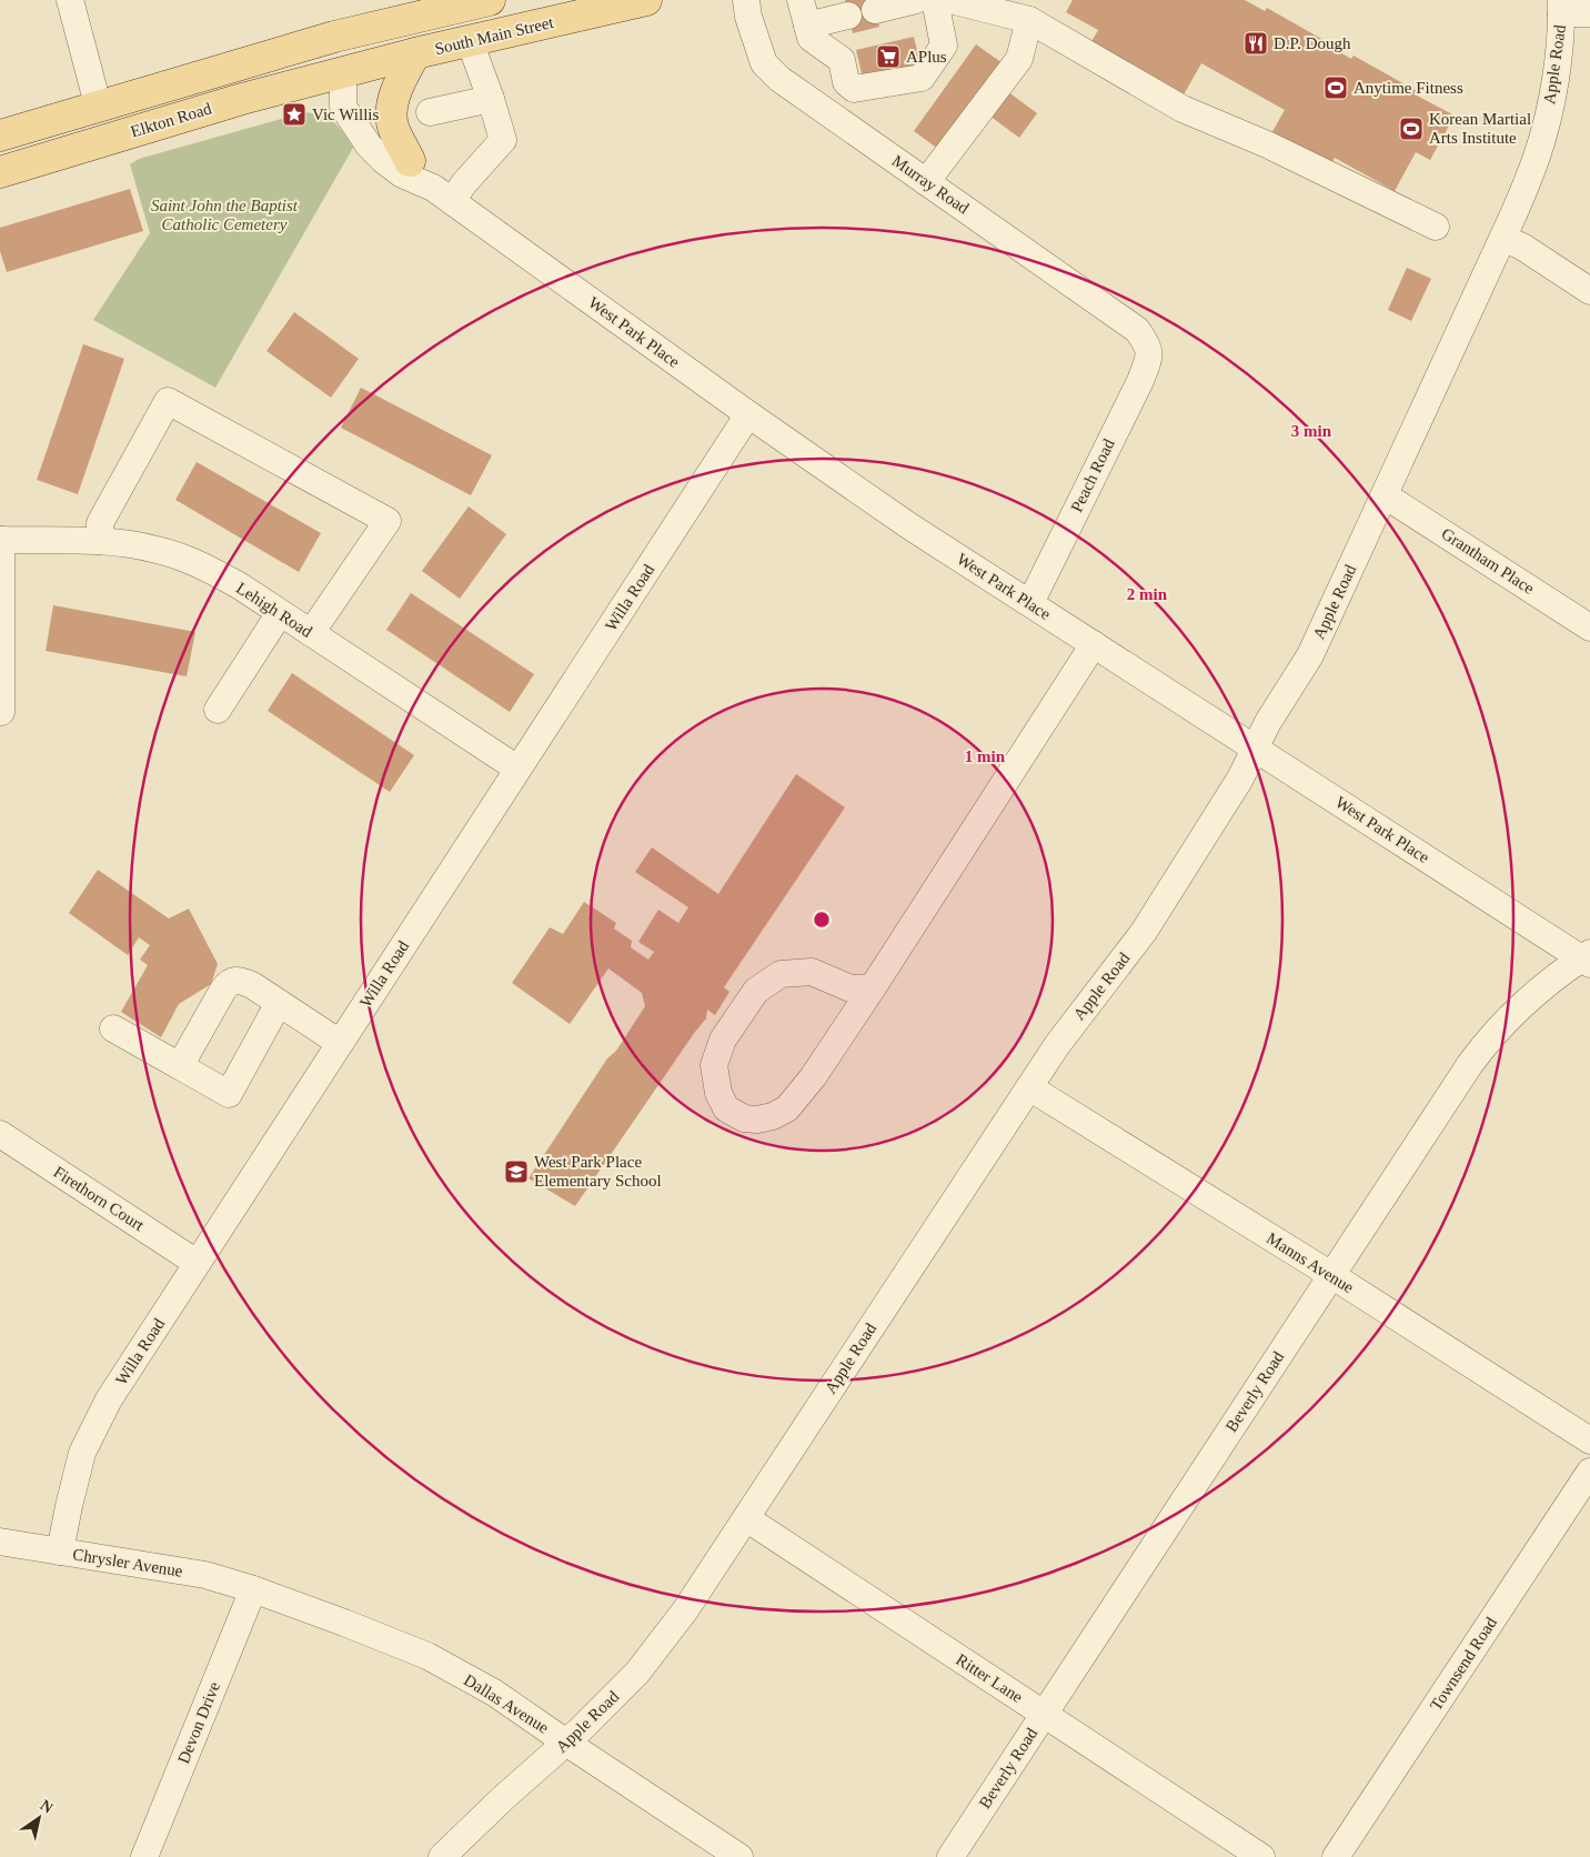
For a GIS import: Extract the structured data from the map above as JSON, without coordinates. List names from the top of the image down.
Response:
{
  "streets": {
    "main road": ["South Main Street", "Elkton Road"],
    "street": [
      "Apple Road",
      "Murray Road",
      "West Park Place",
      "Peach Road",
      "Grantham Place",
      "Willa Road",
      "Lehigh Road",
      "Firethorn Court",
      "Manns Avenue",
      "Beverly Road",
      "Chrysler Avenue",
      "Townsend Road",
      "Ritter Lane",
      "Dallas Avenue",
      "Devon Drive"
    ]
  },
  "crossings": [
    ["South Main Street", "Elkton Road"],
    ["South Main Street", "West Park Place"],
    ["Apple Road", "West Park Place"],
    ["Apple Road", "Grantham Place"],
    ["Apple Road", "Manns Avenue"],
    ["Apple Road", "Ritter Lane"],
    ["Apple Road", "Dallas Avenue"],
    ["Elkton Road", "West Park Place"],
    ["Murray Road", "Peach Road"],
    ["West Park Place", "Peach Road"],
    ["West Park Place", "Willa Road"],
    ["West Park Place", "Beverly Road"],
    ["Willa Road", "Lehigh Road"],
    ["Willa Road", "Firethorn Court"],
    ["Willa Road", "Chrysler Avenue"],
    ["Manns Avenue", "Beverly Road"],
    ["Beverly Road", "Ritter Lane"],
    ["Chrysler Avenue", "Dallas Avenue"],
    ["Chrysler Avenue", "Devon Drive"],
    ["Dallas Avenue", "Devon Drive"]
  ],
  "parks": ["Saint John the Baptist Catholic Cemetery"],
  "places": {
    "restaurant": ["D.P. Dough"],
    "supermarket": ["APlus"],
    "sports": ["Anytime Fitness", "Korean Martial Arts Institute"],
    "place": ["Vic Willis"],
    "school or university": ["West Park Place Elementary School"]
  },
  "north": "top right",
  "rings": ["3 min", "2 min", "1 min"]
}
